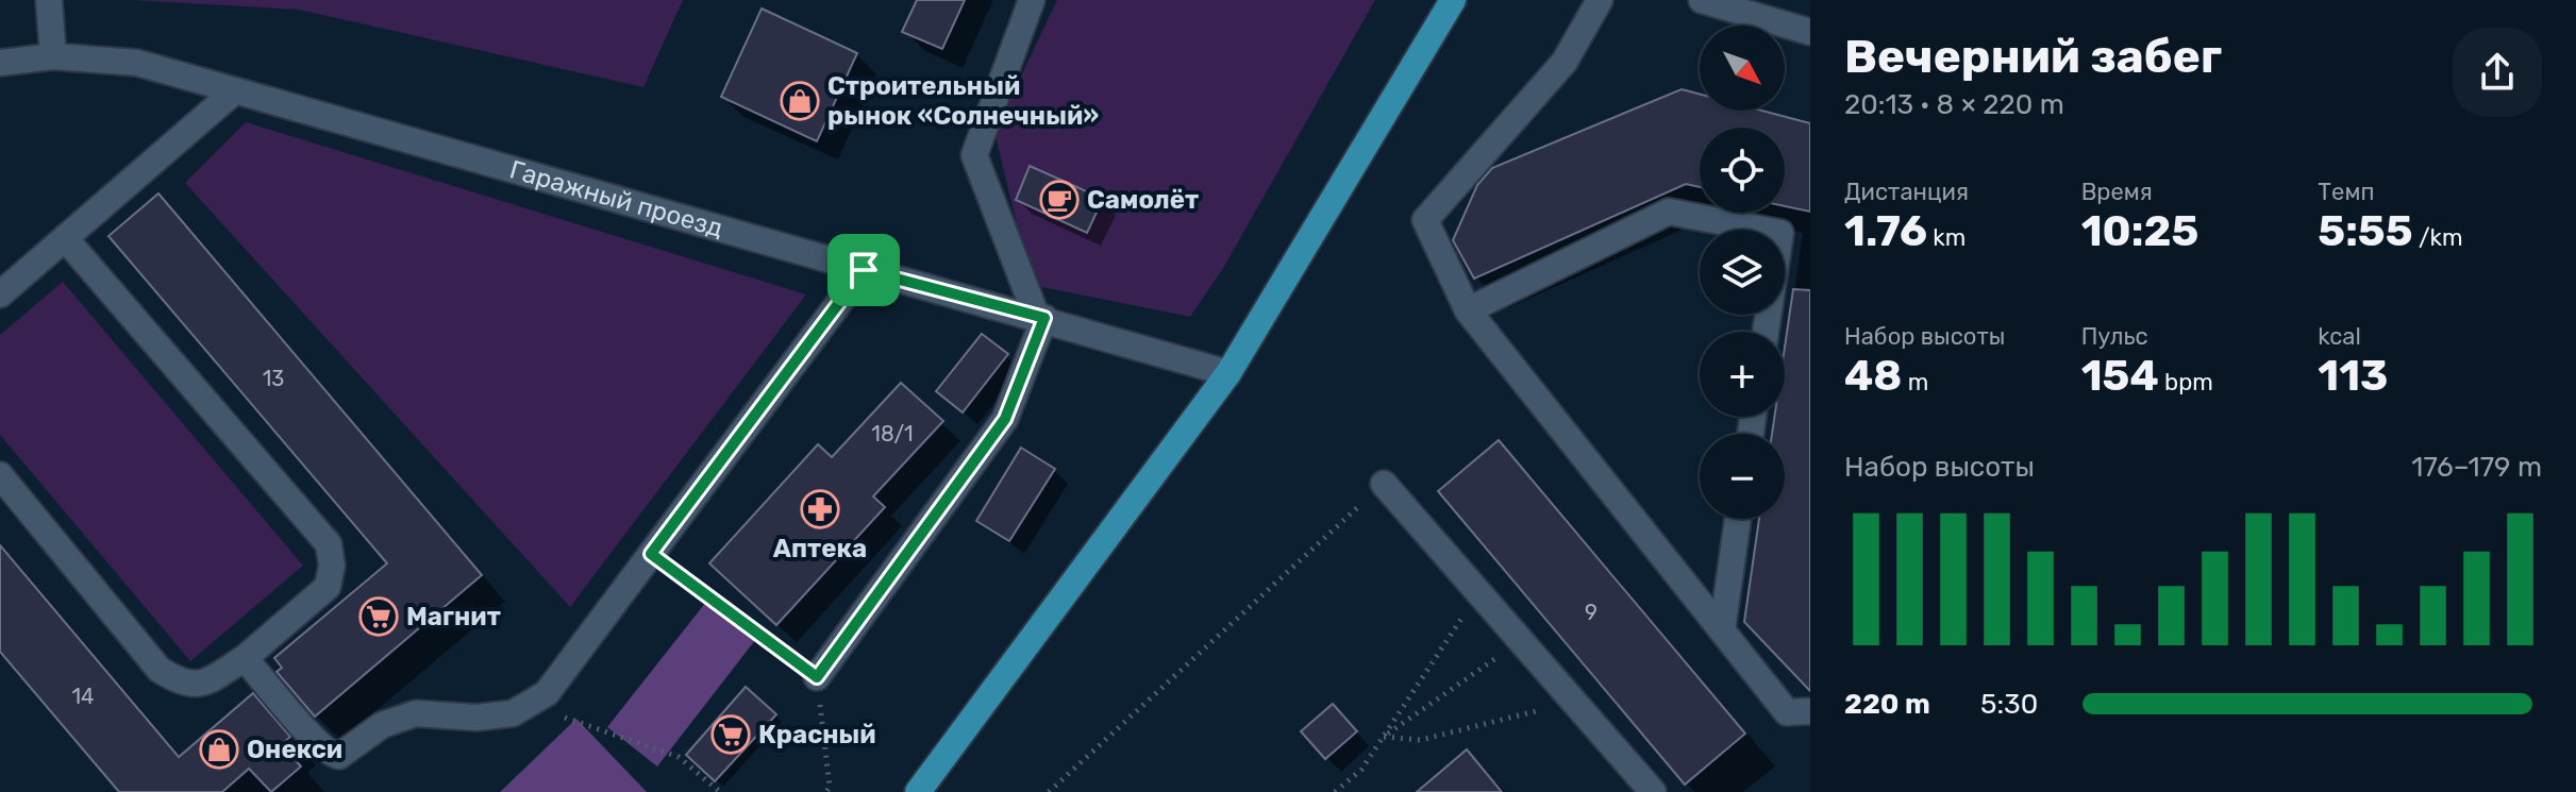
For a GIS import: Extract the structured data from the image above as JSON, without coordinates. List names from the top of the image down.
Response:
{
  "streets": {
    "street": ["Гаражный проезд"]
  },
  "places": {
    "shop": ["Строительный рынок «Солнечный»", "Онекси"],
    "cafe": ["Самолёт"],
    "pharmacy": ["Аптека"],
    "supermarket": ["Магнит", "Красный"]
  },
  "house_numbers": [
    "13",
    "18/1",
    "9",
    "14"
  ],
  "north": "bottom right",
  "page": {
    "heading": ["Вечерний забег", "20:13 · 8 × 220 m"],
    "map_buttons": ["+", "−"],
    "stats": [
      ["Дистанция", "1.76 km"],
      ["Время", "10:25"],
      ["Темп", "5:55 /km"],
      ["Набор высоты", "48 m"],
      ["Пульс", "154 bpm"],
      ["kcal", "113"]
    ],
    "chart": ["Набор высоты", "176–179 m"],
    "list": [
      {
        "name": "220 m",
        "note": "5:30"
      }
    ]
  }
}
